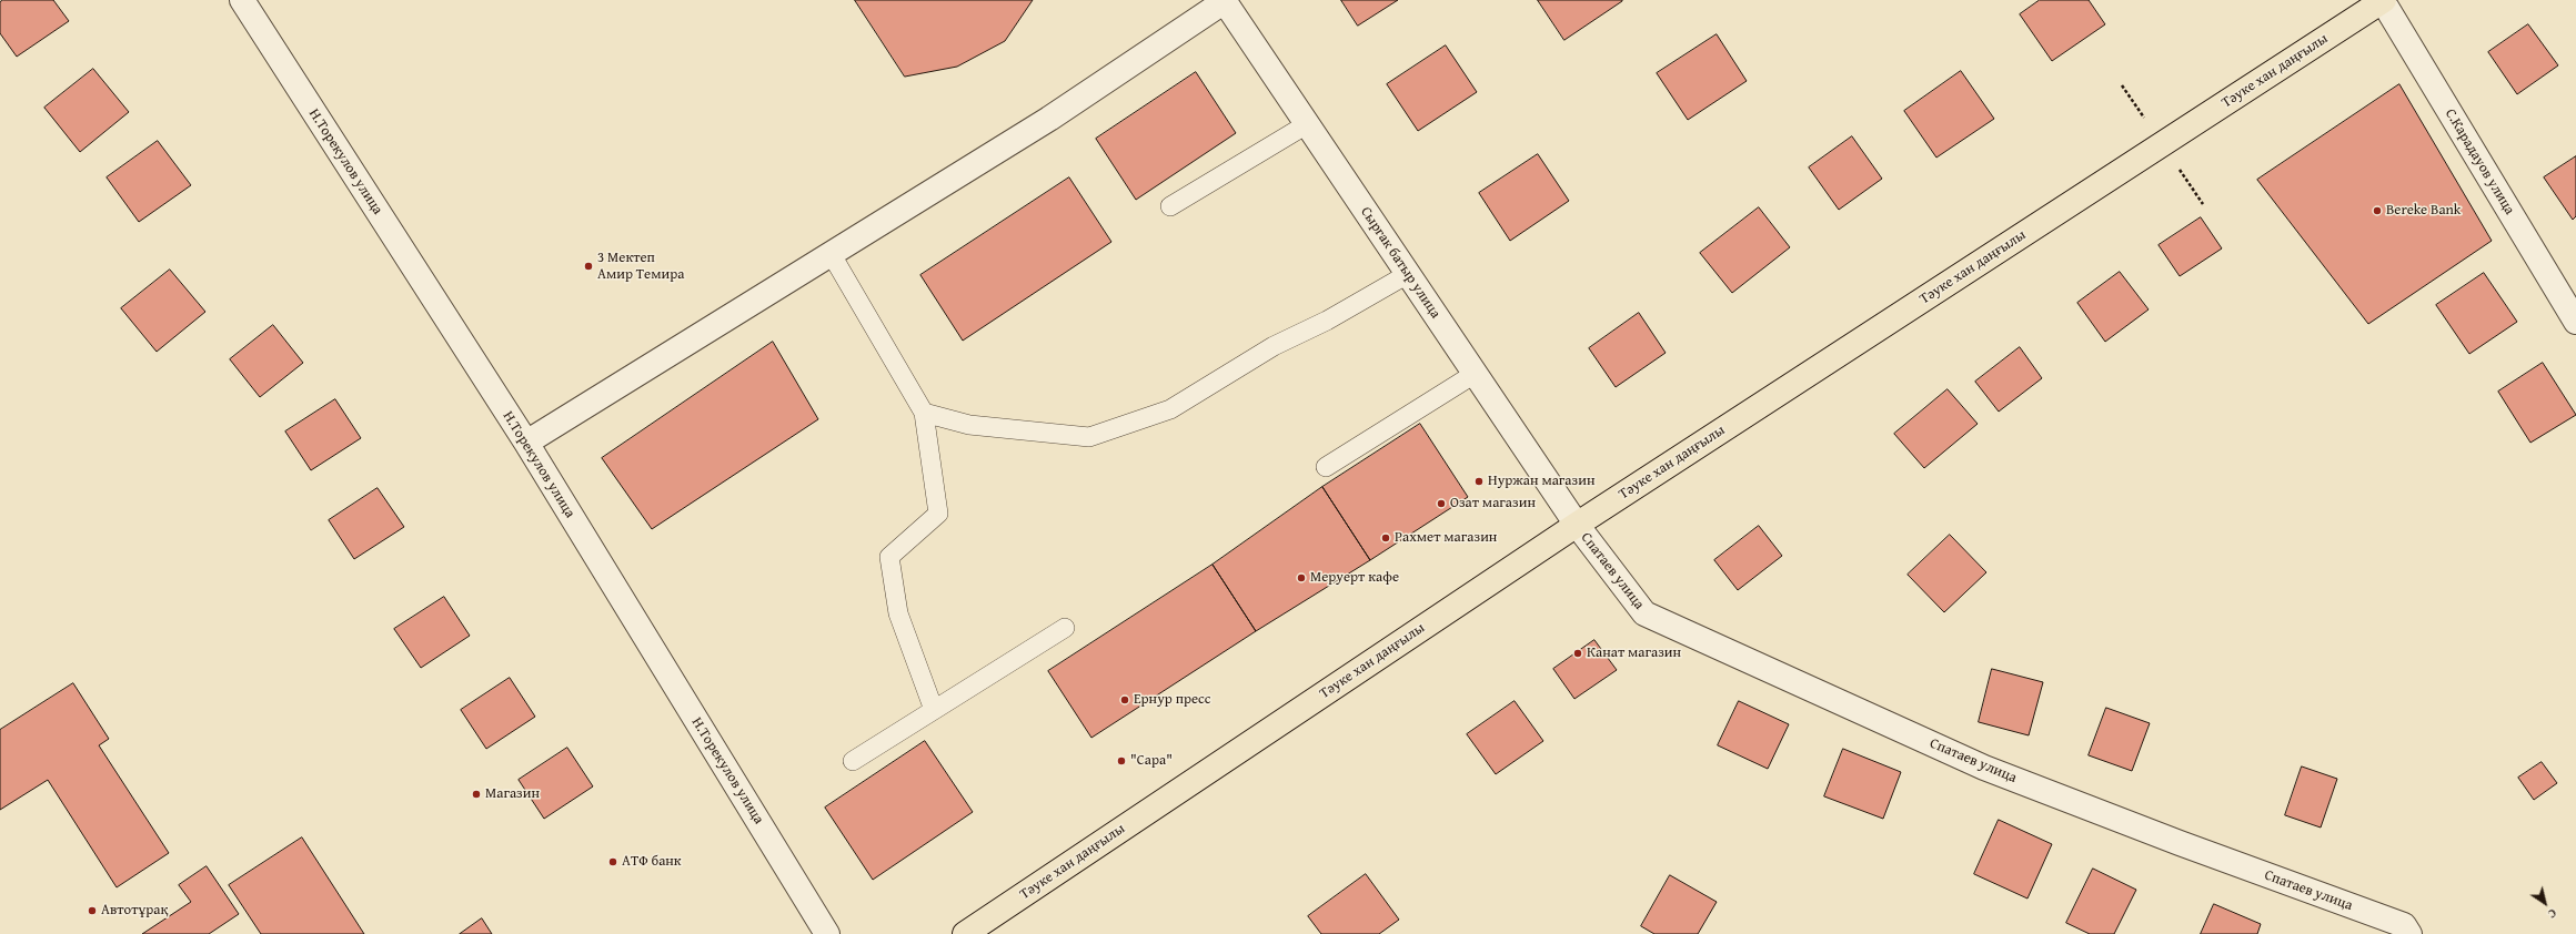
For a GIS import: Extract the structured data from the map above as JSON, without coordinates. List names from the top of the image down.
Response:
{
  "streets": {
    "main road": ["Тәуке хан даңғылы"],
    "street": [
      "Н.Торекулов улица",
      "С.Карадауов улица",
      "Сыргак батыр улица",
      "Спатаев улица"
    ]
  },
  "crossings": [
    ["Тәуке хан даңғылы", "С.Карадауов улица"],
    ["Тәуке хан даңғылы", "Сыргак батыр улица"],
    ["Тәуке хан даңғылы", "Спатаев улица"],
    ["Сыргак батыр улица", "Спатаев улица"]
  ],
  "places": [
    "Bereke Bank",
    "3 Мектеп Амир Темира",
    "Нуржан магазин",
    "Озат магазин",
    "Рахмет магазин",
    "Меруерт кафе",
    "Канат магазин",
    "Ернур пресс",
    "\"Сара\"",
    "Магазин",
    "АТФ банк",
    "Автотұрақ"
  ],
  "north": "bottom right"
}
